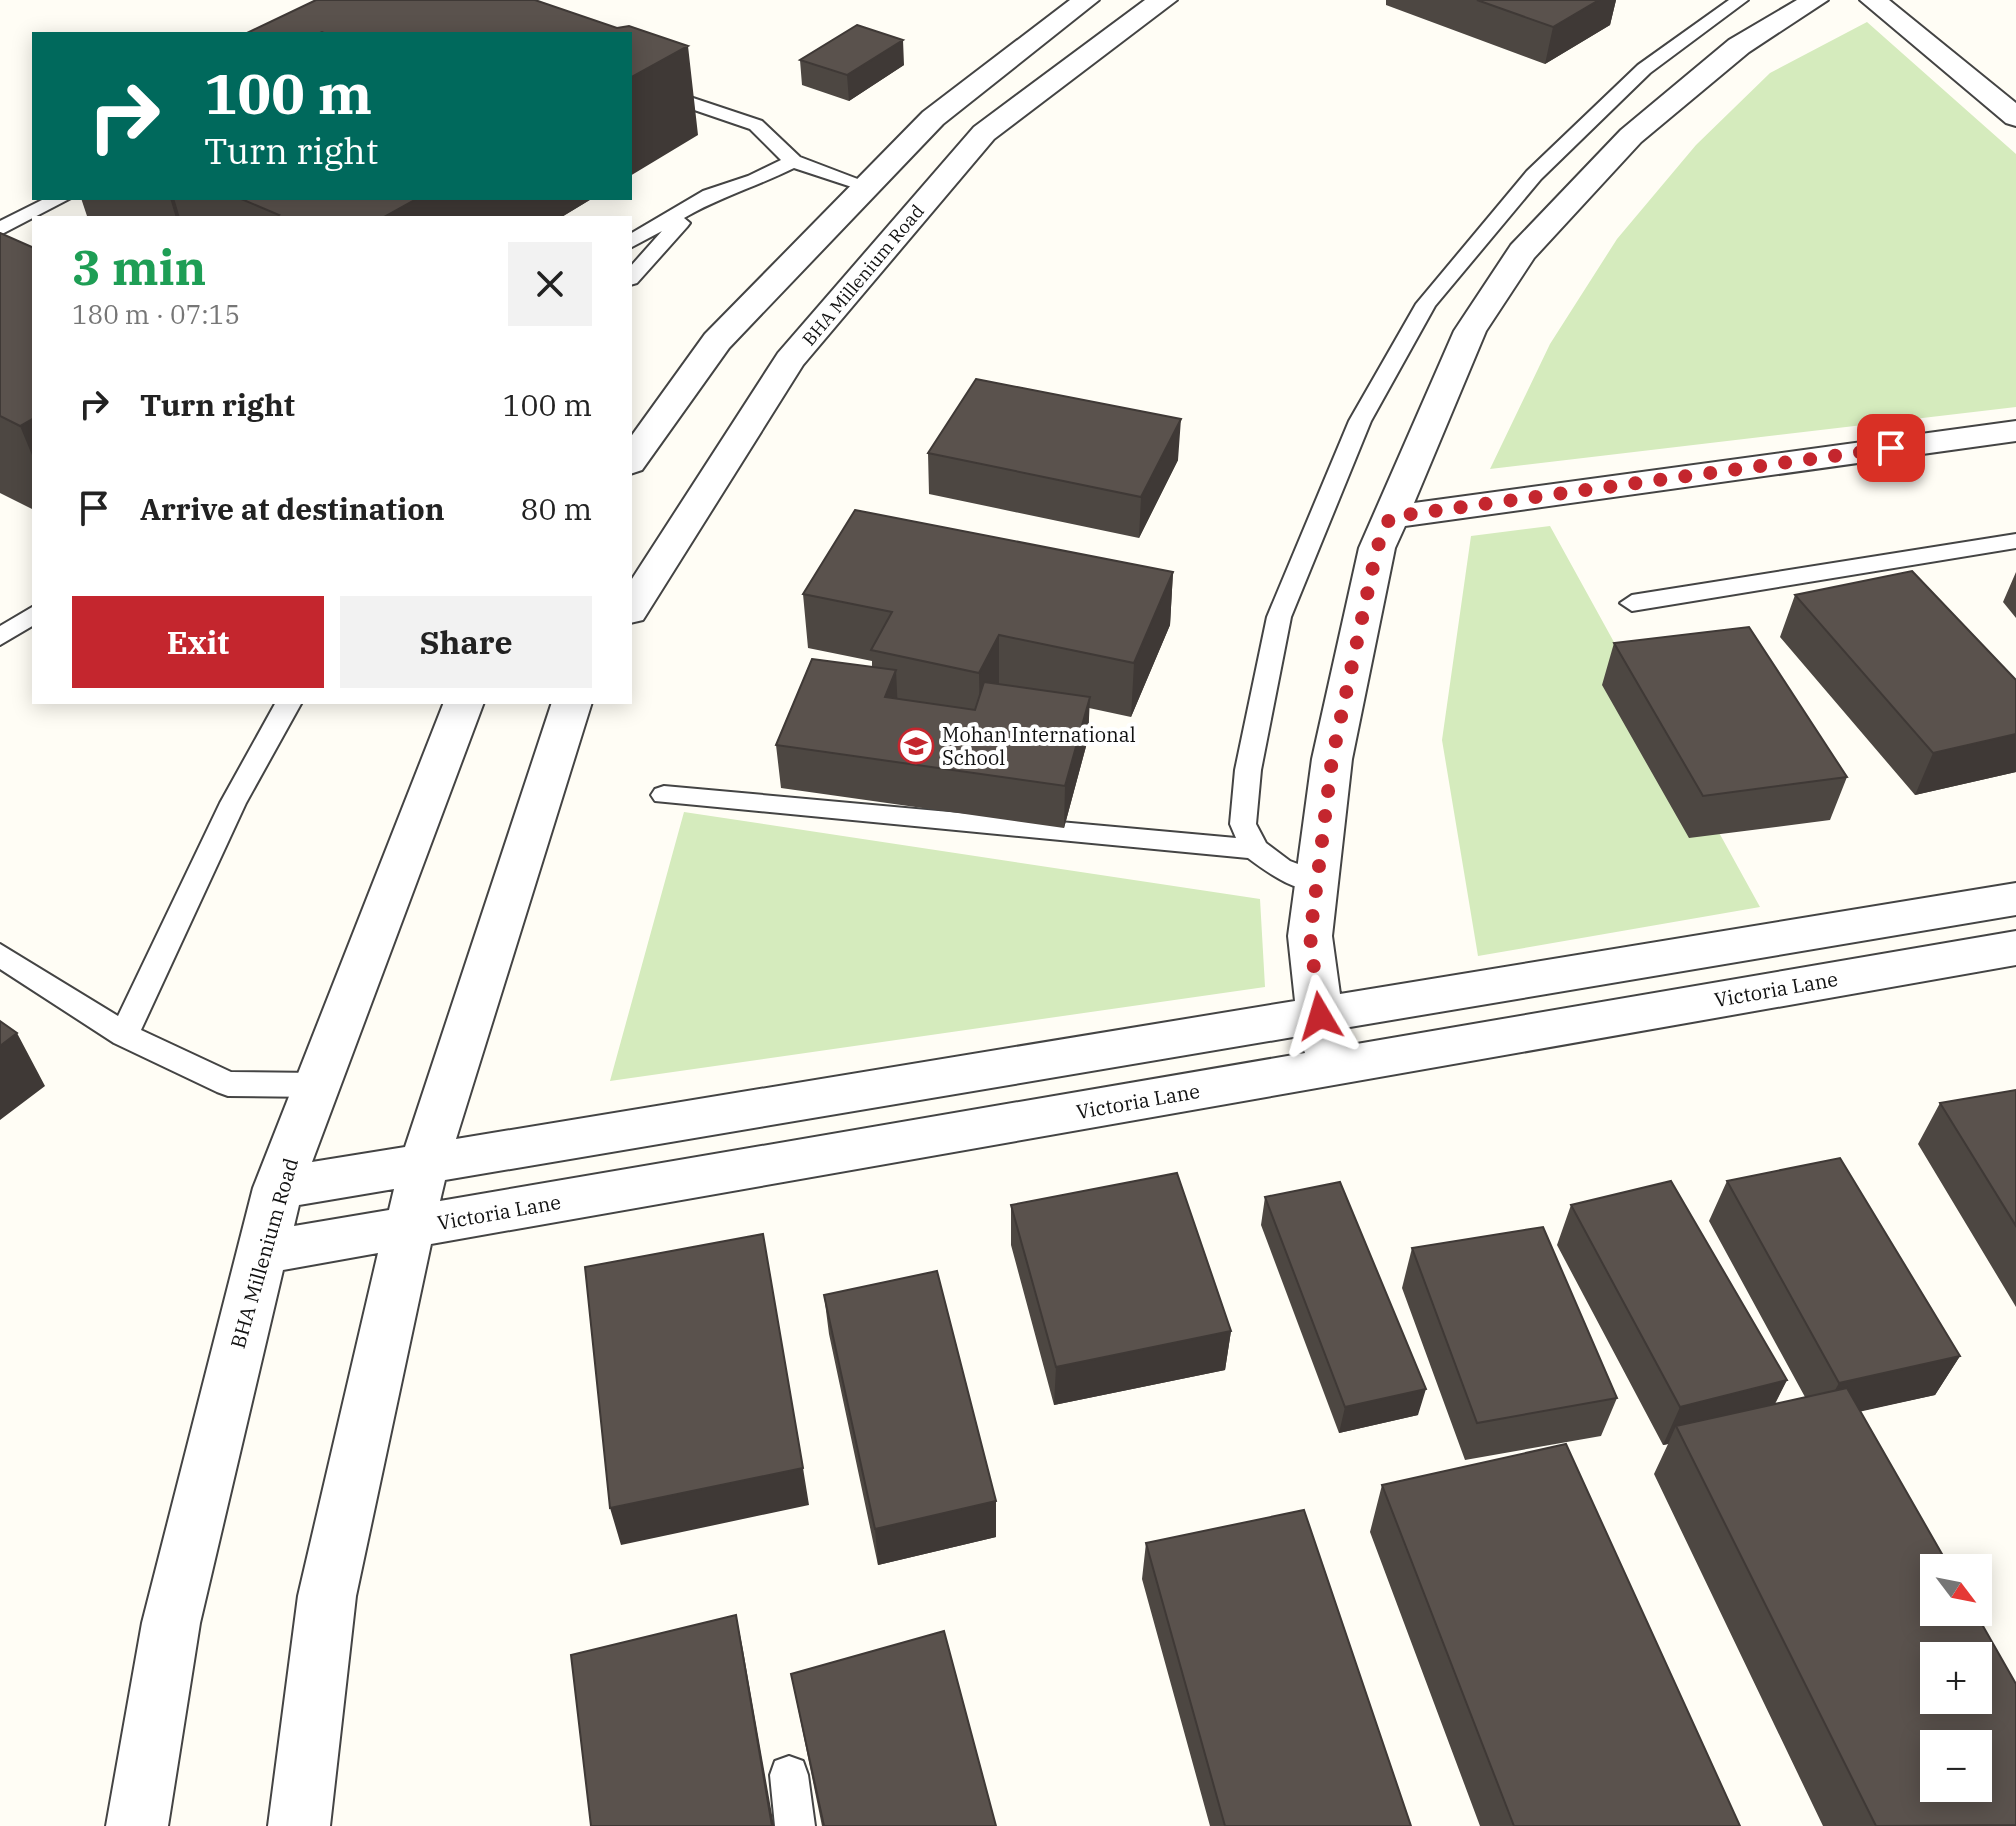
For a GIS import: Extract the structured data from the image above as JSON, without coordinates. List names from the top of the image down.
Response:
{
  "streets": {
    "street": ["BHA Millenium Road", "Victoria Lane"]
  },
  "crossings": [
    ["BHA Millenium Road", "Victoria Lane"]
  ],
  "places": {
    "school or university": ["Mohan International School"]
  },
  "north": "bottom right",
  "page": {
    "turn": ["100 m", "Turn right"],
    "heading": ["3 min", "180 m · 07:15"],
    "list": [
      {
        "name": "Turn right",
        "value": "100 m"
      },
      {
        "name": "Arrive at destination",
        "value": "80 m"
      }
    ],
    "buttons": ["Exit", "Share"],
    "map_buttons": ["+", "−"]
  }
}
